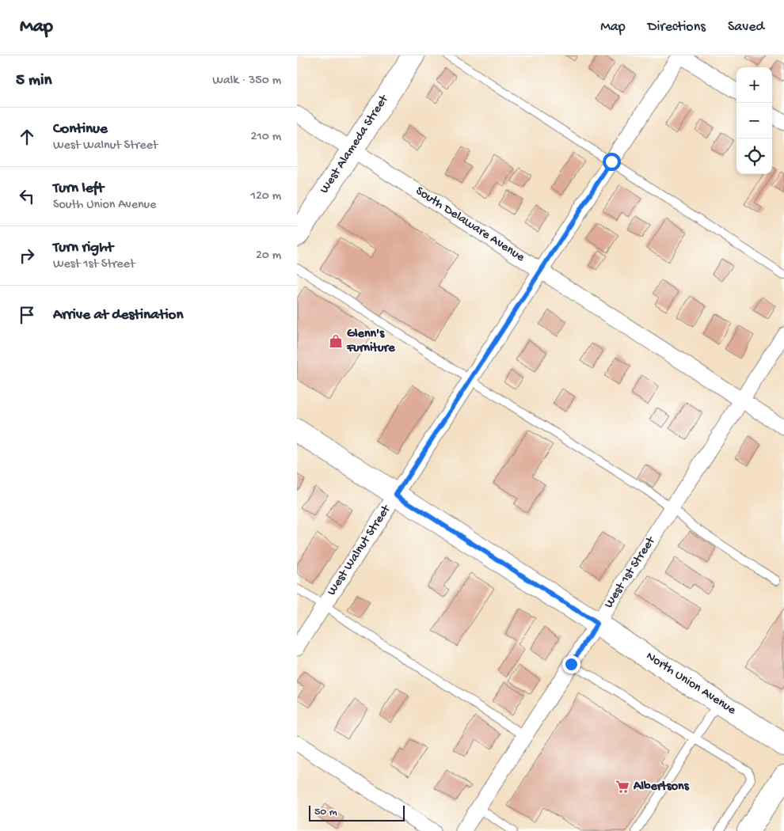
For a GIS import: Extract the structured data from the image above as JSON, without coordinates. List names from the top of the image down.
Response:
{
  "streets": {
    "main road": ["West Alameda Street", "North Union Avenue"],
    "street": ["South Delaware Avenue", "West Walnut Street", "West 1st Street"]
  },
  "crossings": [
    ["West Alameda Street", "South Delaware Avenue"],
    ["South Delaware Avenue", "West Walnut Street"],
    ["South Delaware Avenue", "West 1st Street"],
    ["West Walnut Street", "North Union Avenue"],
    ["West 1st Street", "North Union Avenue"]
  ],
  "places": {
    "shop": ["Glenn's Furniture"],
    "supermarket": ["Albertsons"]
  },
  "scale_bar": "50 m",
  "page": {
    "header": "Map",
    "nav": ["Map", "Directions", "Saved"],
    "heading": ["5 min", "Walk · 350 m"],
    "map_buttons": ["+", "−"],
    "list": [
      ["Continue", "West Walnut Street", "210 m"],
      ["Turn left", "South Union Avenue", "120 m"],
      ["Turn right", "West 1st Street", "20 m"],
      "Arrive at destination"
    ],
    "scale": "50 m"
  }
}
